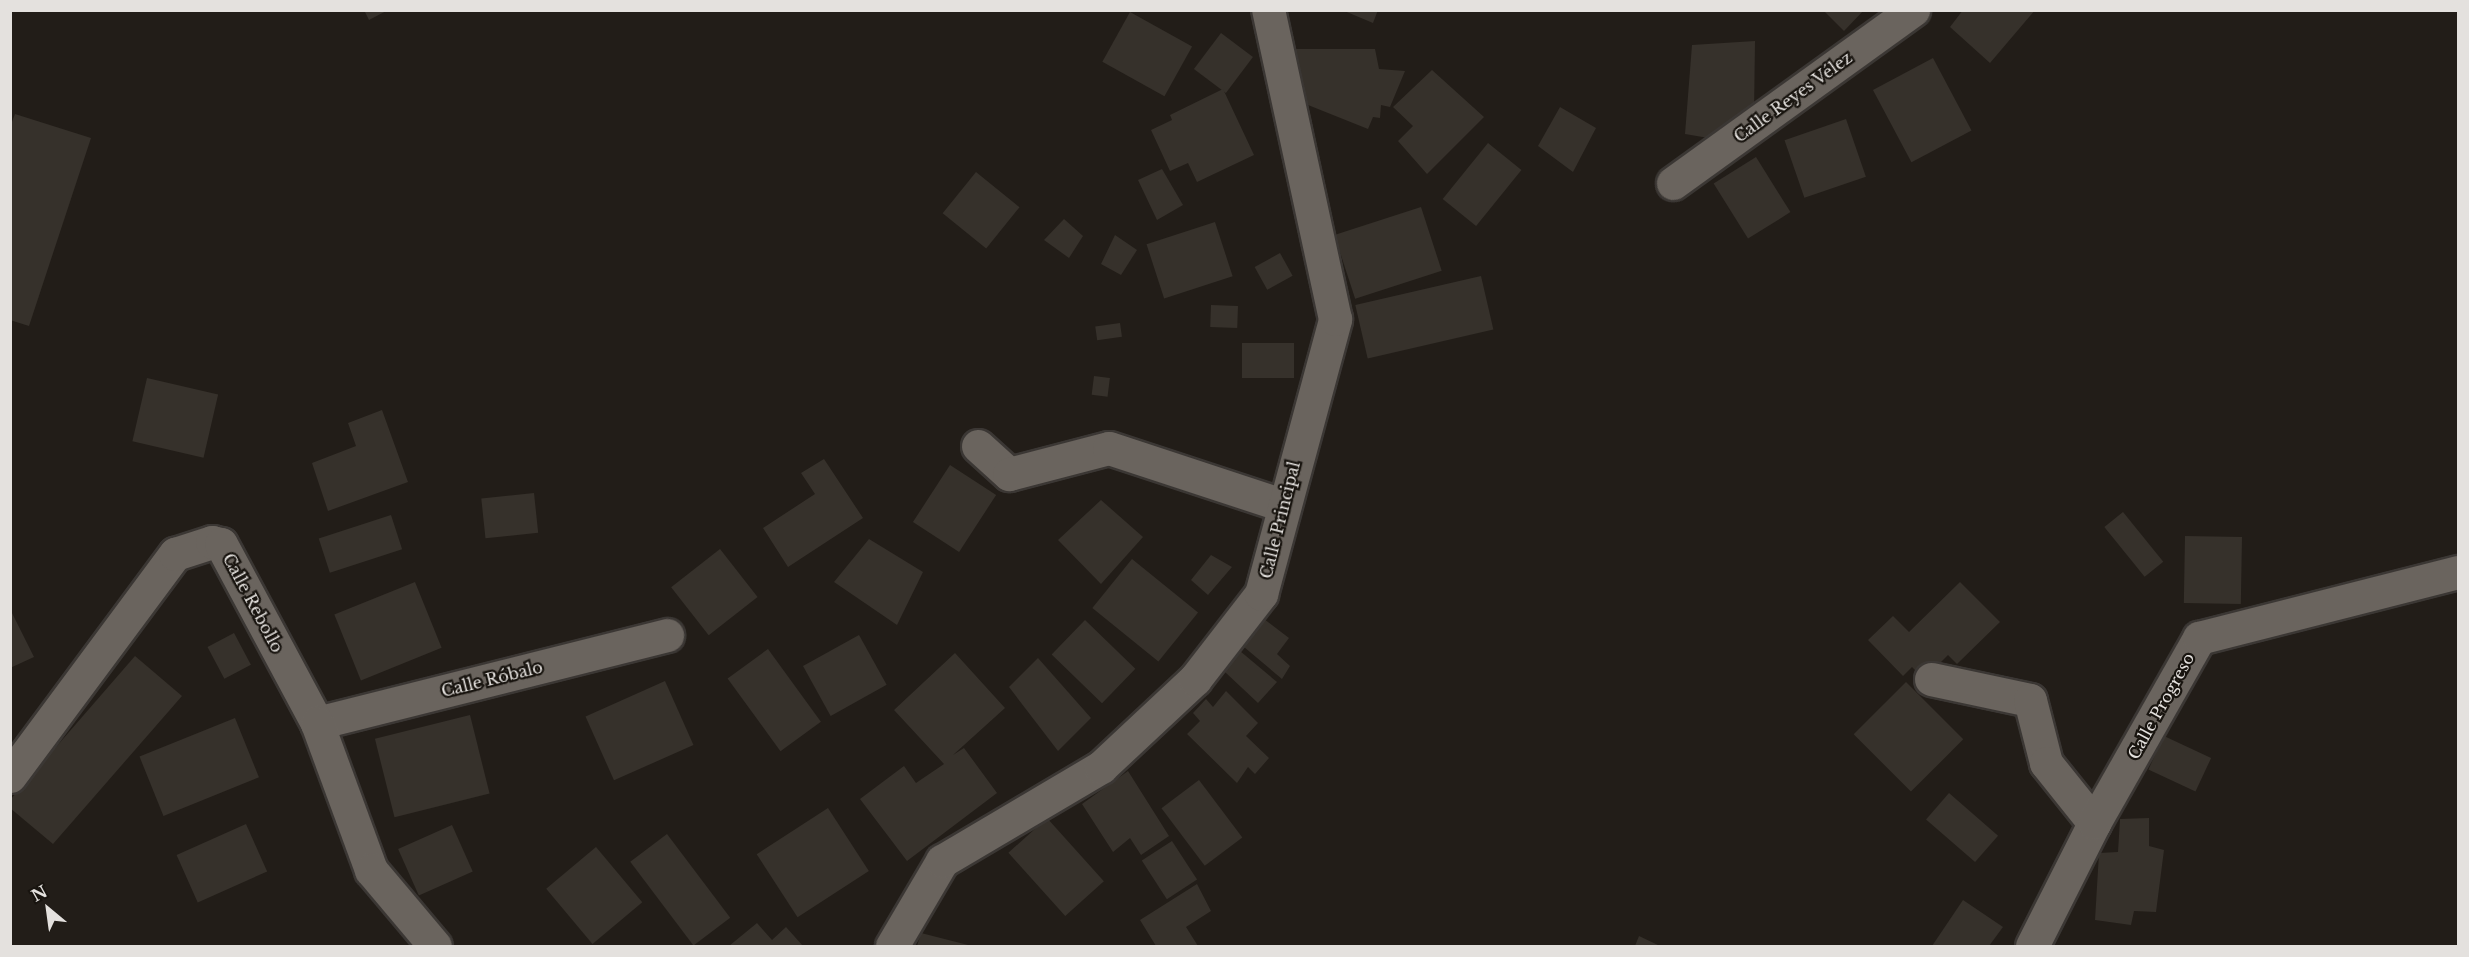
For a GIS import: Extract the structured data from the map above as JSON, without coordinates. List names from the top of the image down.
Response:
{
  "streets": {
    "street": [
      "Calle Reyes Vélez",
      "Calle Principal",
      "Calle Rebollo",
      "Calle Róbalo",
      "Calle Progreso"
    ]
  },
  "crossings": [
    ["Calle Rebollo", "Calle Róbalo"]
  ],
  "north": "top left"
}
